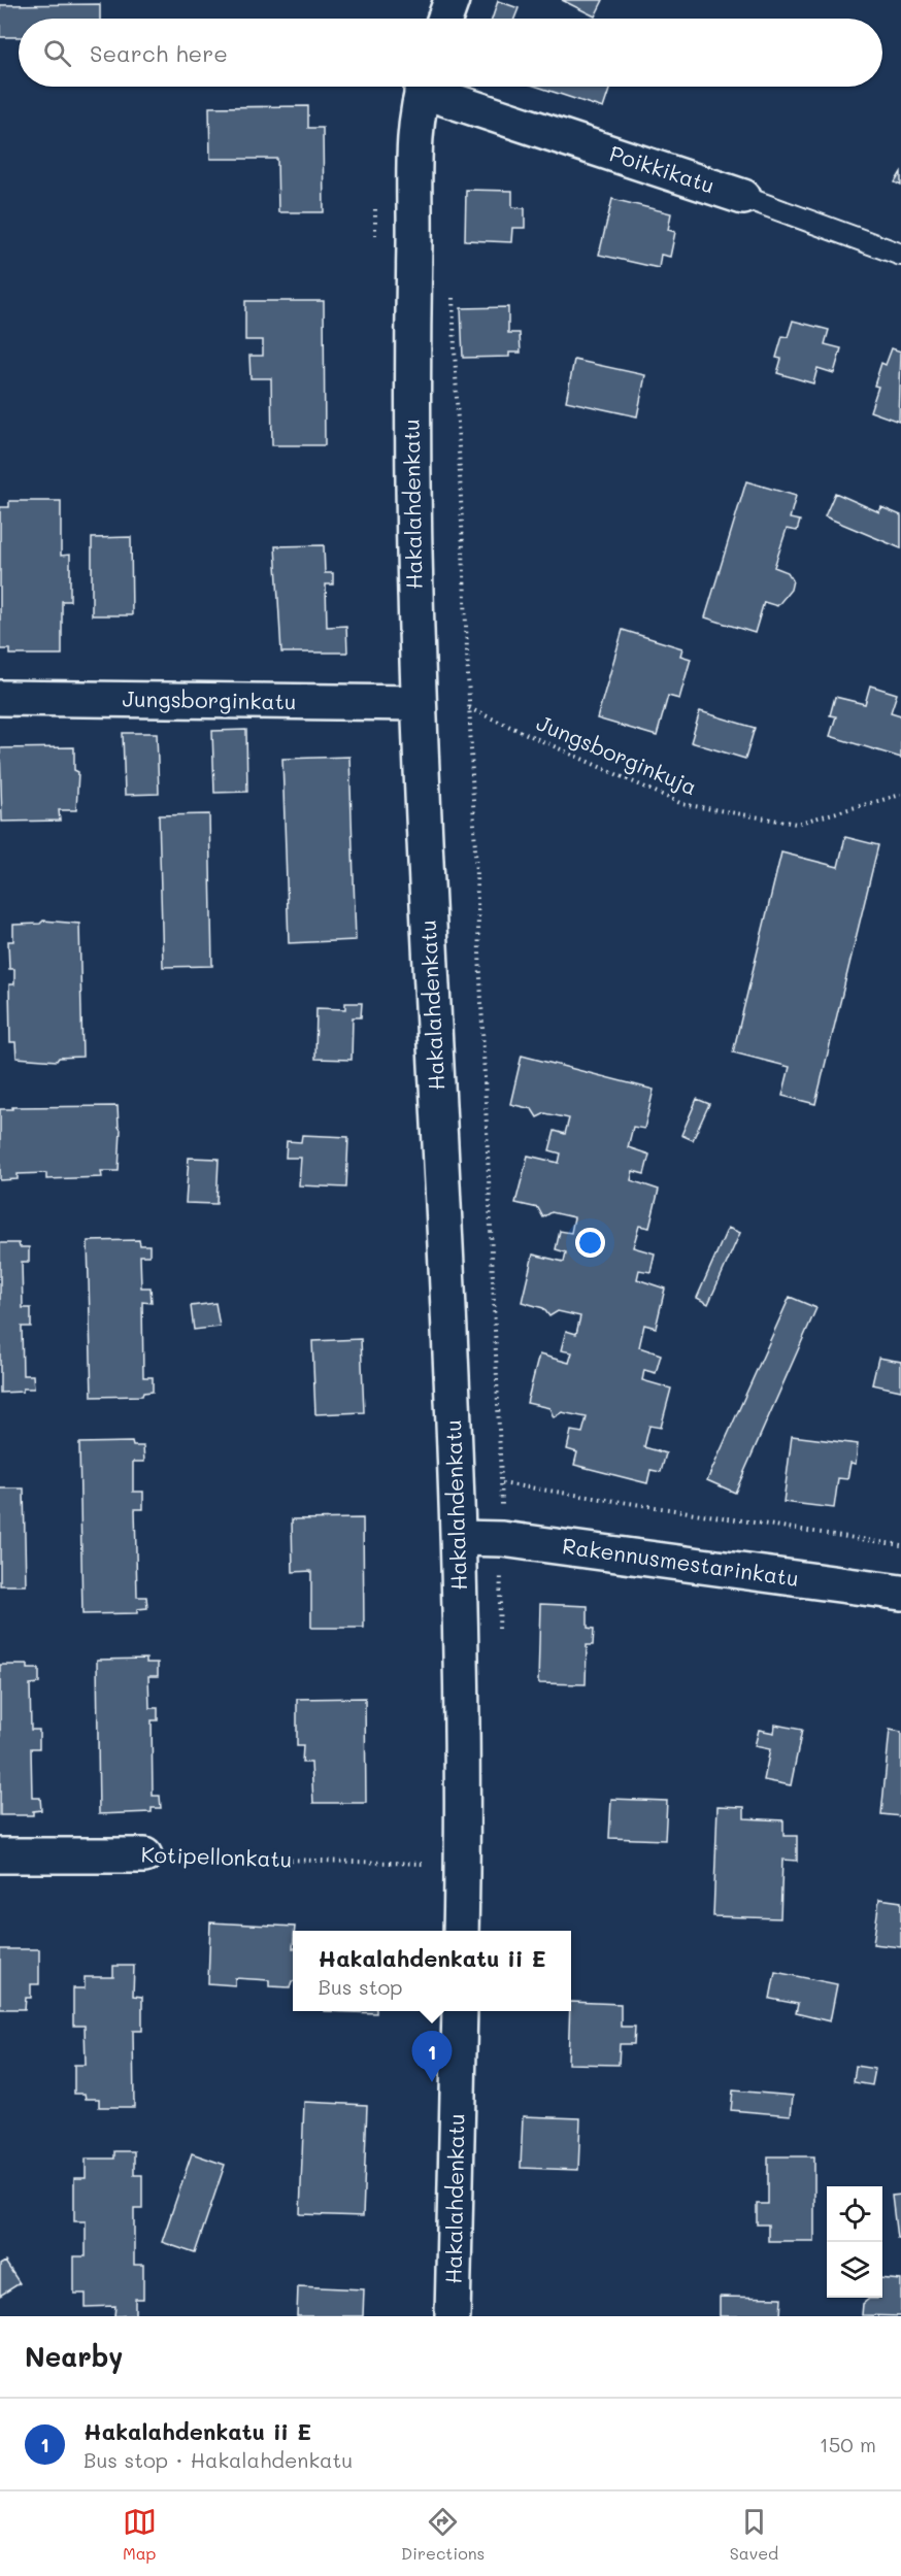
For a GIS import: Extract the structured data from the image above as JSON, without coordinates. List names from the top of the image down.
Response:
{
  "streets": {
    "street": [
      "Poikkikatu",
      "Hakalahdenkatu",
      "Jungsborginkatu",
      "Rakennusmestarinkatu",
      "Kotipellonkatu"
    ],
    "path": ["Jungsborginkuja"]
  },
  "crossings": [
    ["Hakalahdenkatu", "Jungsborginkatu"],
    ["Hakalahdenkatu", "Rakennusmestarinkatu"]
  ],
  "page": {
    "search": "Search here",
    "popup": ["Hakalahdenkatu ii E", "Bus stop"],
    "pins": "1",
    "heading": "Nearby",
    "list": [
      {
        "mark": "1",
        "name": "Hakalahdenkatu ii E",
        "note": "Bus stop · Hakalahdenkatu",
        "value": "150 m"
      }
    ],
    "nav": ["Map", "Directions", "Saved"]
  }
}
